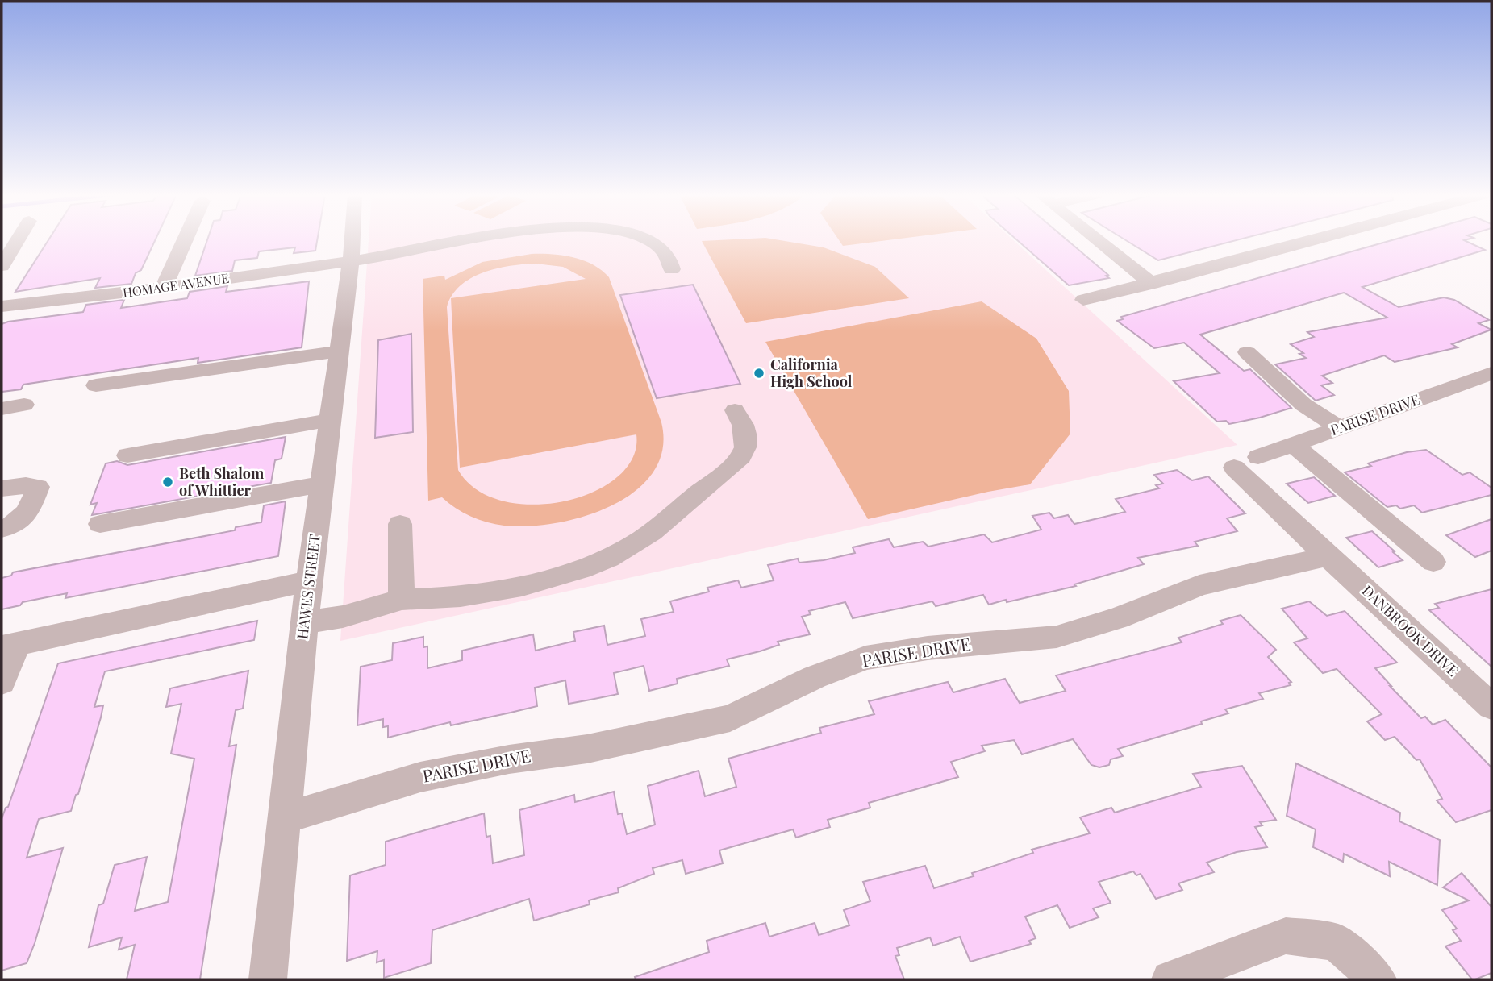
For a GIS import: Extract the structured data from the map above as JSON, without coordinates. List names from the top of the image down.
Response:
{
  "streets": {
    "street": [
      "HOMAGE AVENUE",
      "PARISE DRIVE",
      "HAWES STREET",
      "DANBROOK DRIVE"
    ]
  },
  "crossings": [
    ["HOMAGE AVENUE", "HAWES STREET"],
    ["PARISE DRIVE", "HAWES STREET"],
    ["PARISE DRIVE", "DANBROOK DRIVE"]
  ],
  "places": ["California High School", "Beth Shalom of Whittier"]
}
